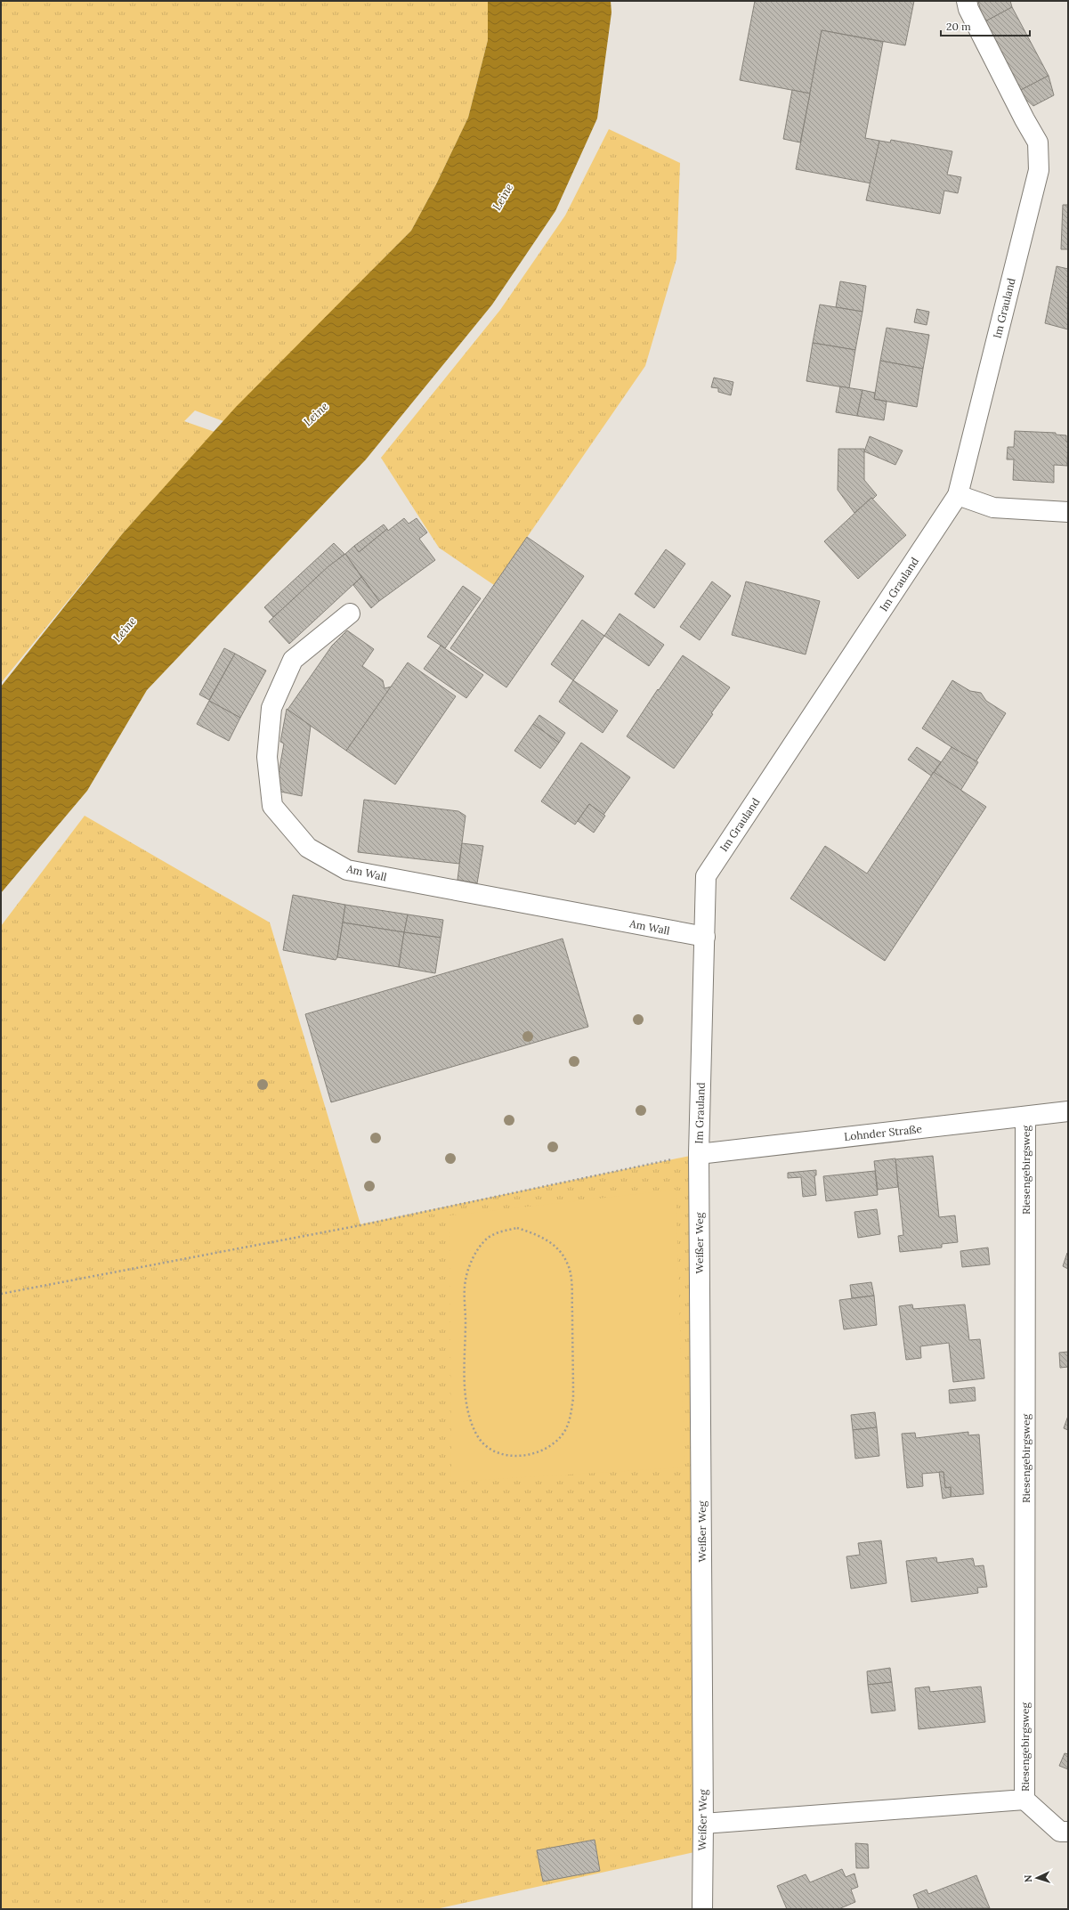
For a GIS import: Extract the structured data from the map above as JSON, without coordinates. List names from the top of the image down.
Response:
{
  "streets": {
    "street": [
      "Im Grauland",
      "Am Wall",
      "Lohnder Straße",
      "Riesengebirgsweg",
      "Weißer Weg"
    ]
  },
  "crossings": [
    ["Im Grauland", "Am Wall"],
    ["Im Grauland", "Lohnder Straße"],
    ["Im Grauland", "Weißer Weg"],
    ["Lohnder Straße", "Riesengebirgsweg"],
    ["Lohnder Straße", "Weißer Weg"],
    ["Riesengebirgsweg", "Weißer Weg"]
  ],
  "water": ["Leine"],
  "scale_bar": "20 m",
  "north": "left"
}
